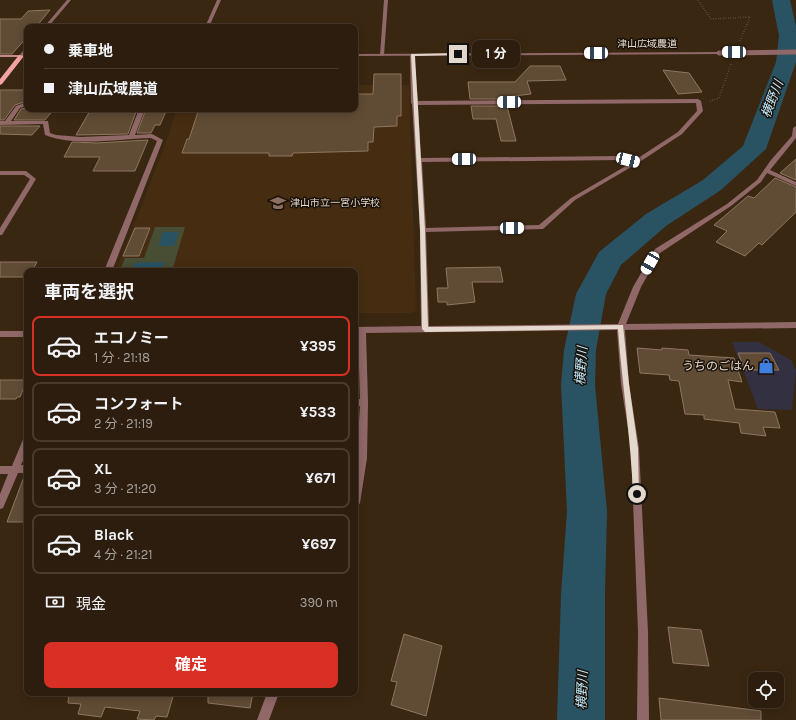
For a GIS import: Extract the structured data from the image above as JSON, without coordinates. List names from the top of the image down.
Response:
{
  "streets": {
    "street": ["津山広域農道"]
  },
  "water": ["横野川"],
  "places": {
    "school or university": ["津山市立一宮小学校"],
    "shop": ["うちのごはん"]
  },
  "page": {
    "banner": ["乗車地", "津山広域農道"],
    "bubble": "1 分",
    "heading": "車両を選択",
    "list": [
      {
        "name": "エコノミー",
        "note": "1 分 · 21:18",
        "value": "¥395"
      },
      {
        "name": "コンフォート",
        "note": "2 分 · 21:19",
        "value": "¥533"
      },
      {
        "name": "XL",
        "note": "3 分 · 21:20",
        "value": "¥671"
      },
      {
        "name": "Black",
        "note": "4 分 · 21:21",
        "value": "¥697"
      }
    ],
    "pay": ["現金", "390 m"],
    "buttons": "確定"
  }
}
